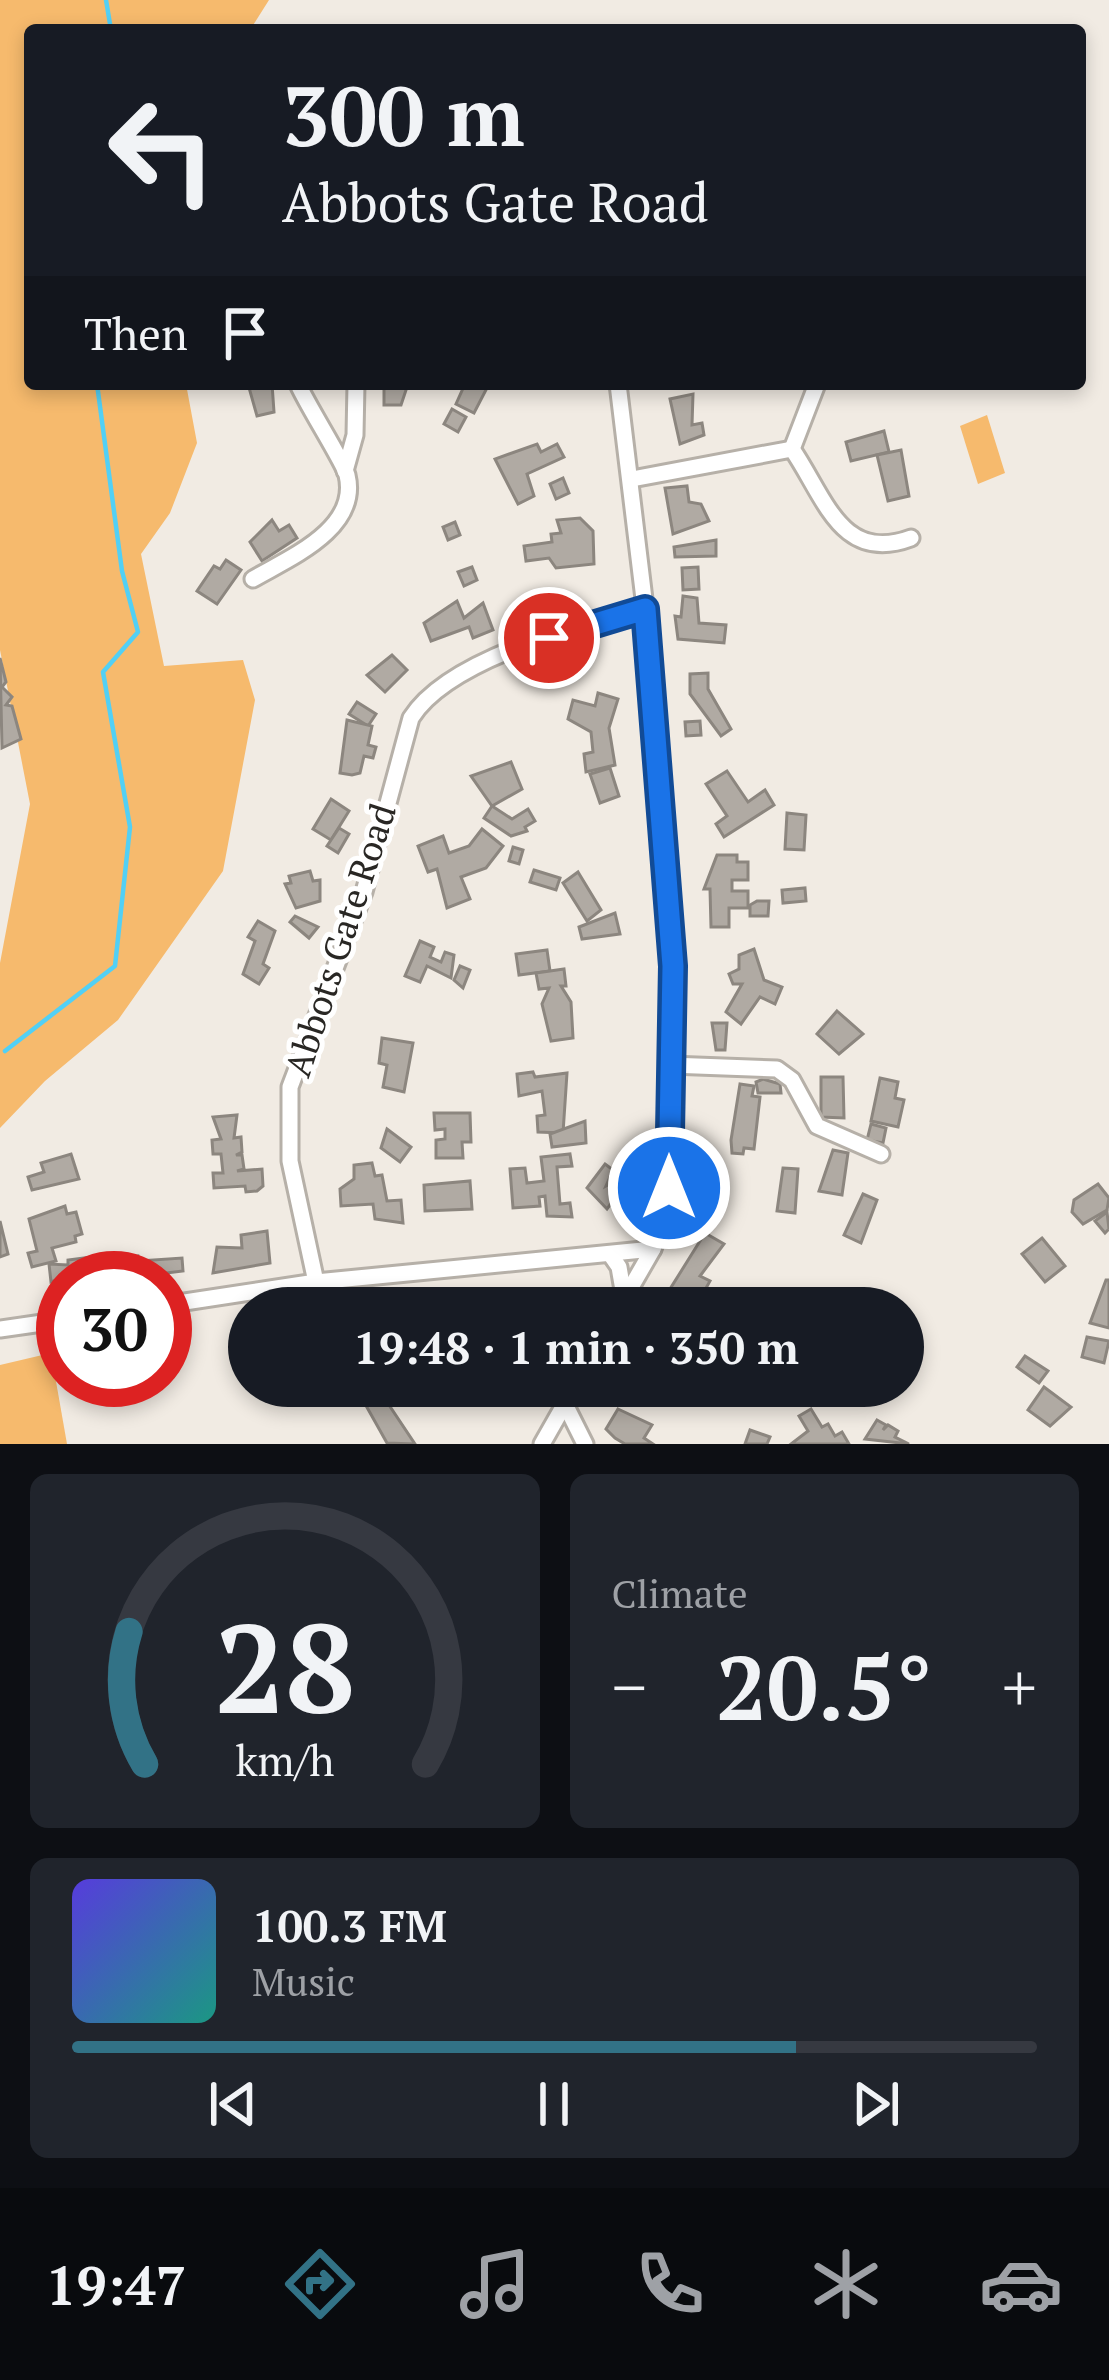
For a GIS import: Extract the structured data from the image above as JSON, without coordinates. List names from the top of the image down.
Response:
{
  "streets": {
    "street": ["Abbots Gate Road"]
  },
  "page": {
    "turn": ["300 m", "Abbots Gate Road"],
    "then": "Then",
    "limit": "30",
    "trip": "19:48 · 1 min · 350 m",
    "tile": "Climate",
    "heat": ["−", "20.5°", "+"],
    "song": ["100.3 FM", "Music"],
    "tabs": "19:47",
    "gauge": ["28", "km/h"]
  }
}
